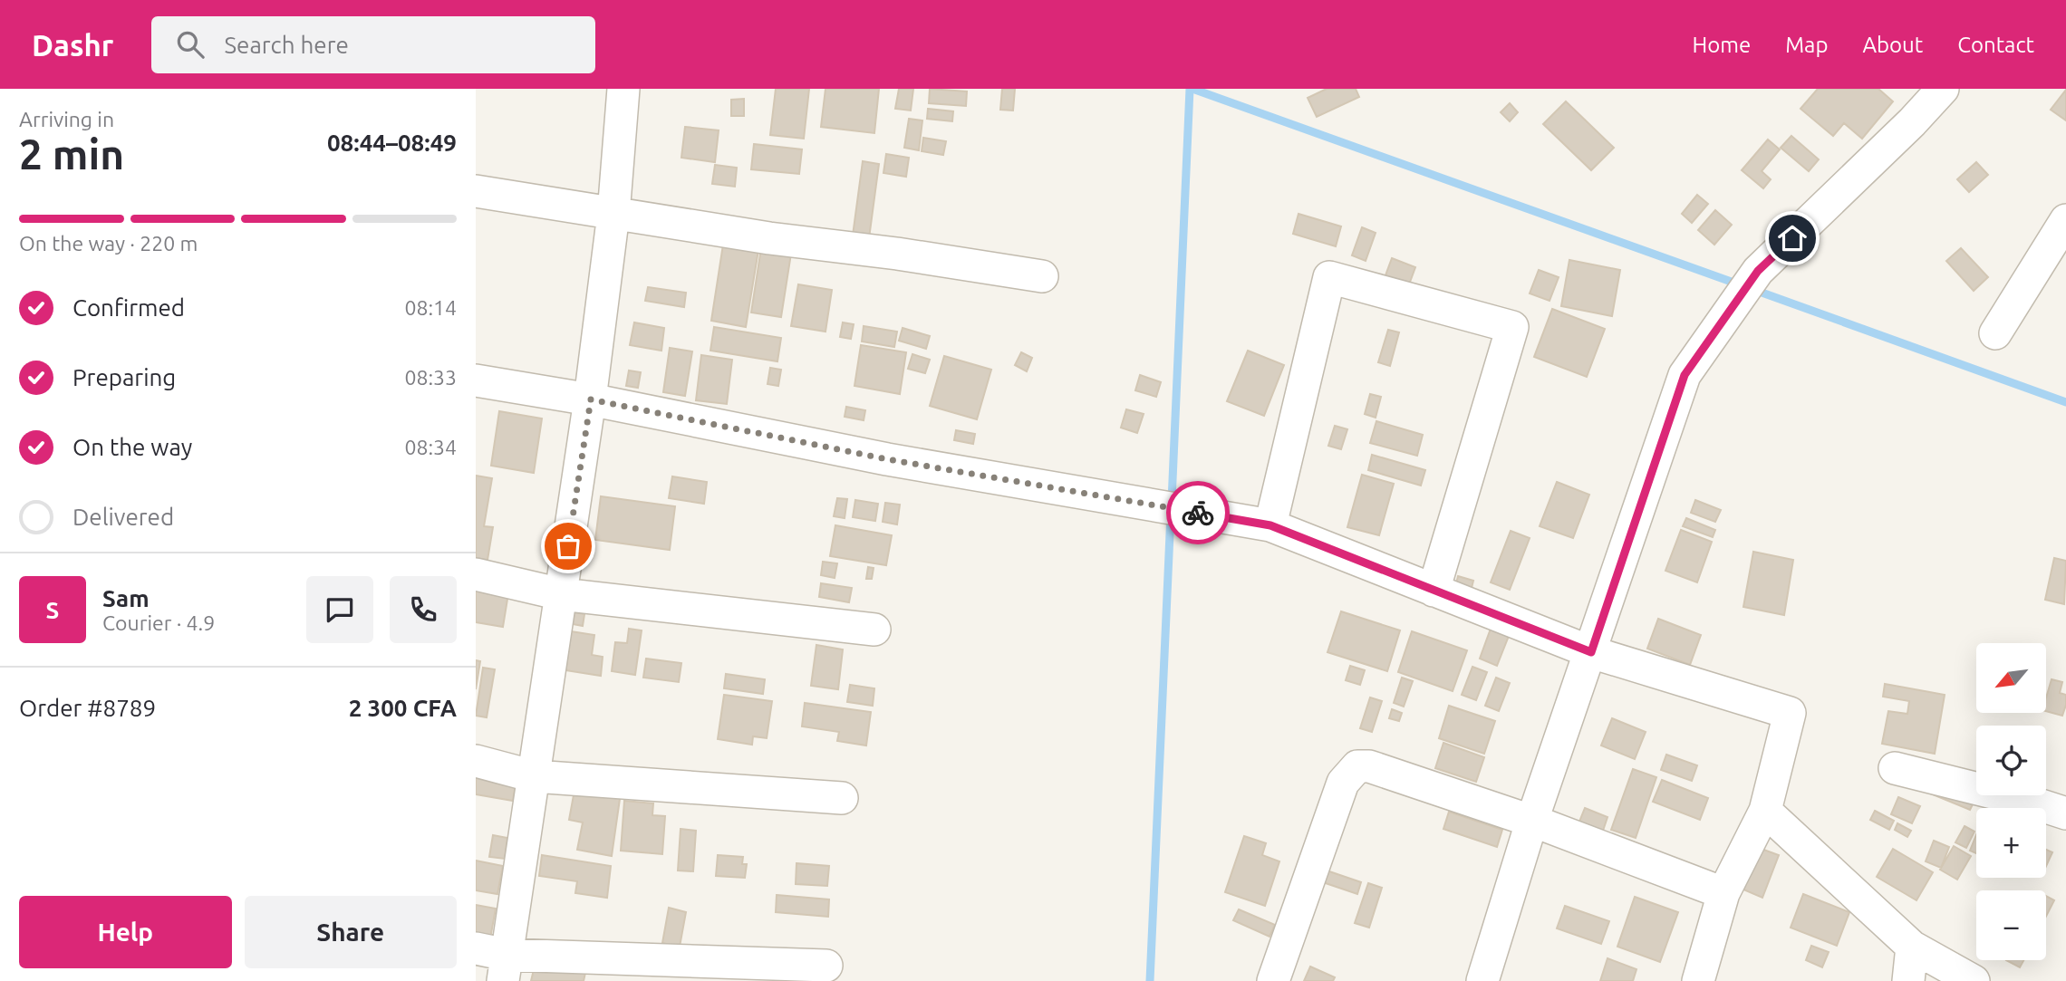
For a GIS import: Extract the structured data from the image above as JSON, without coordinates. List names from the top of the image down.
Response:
{
  "north": "bottom left",
  "page": {
    "header": "Dashr",
    "search": "Search here",
    "nav": [
      "Home",
      "Map",
      "About",
      "Contact"
    ],
    "heading": ["2 min", "Arriving in", "08:44–08:49"],
    "panel": [
      "Sam",
      "Courier · 4.9",
      "Order #8789",
      "2 300 CFA"
    ],
    "bar": "On the way · 220 m",
    "list": [
      ["Confirmed", "08:14"],
      ["Preparing", "08:33"],
      ["On the way", "08:34"],
      "Delivered"
    ],
    "round": "S",
    "map_buttons": ["+", "−"],
    "buttons": ["Help", "Share"]
  }
}
